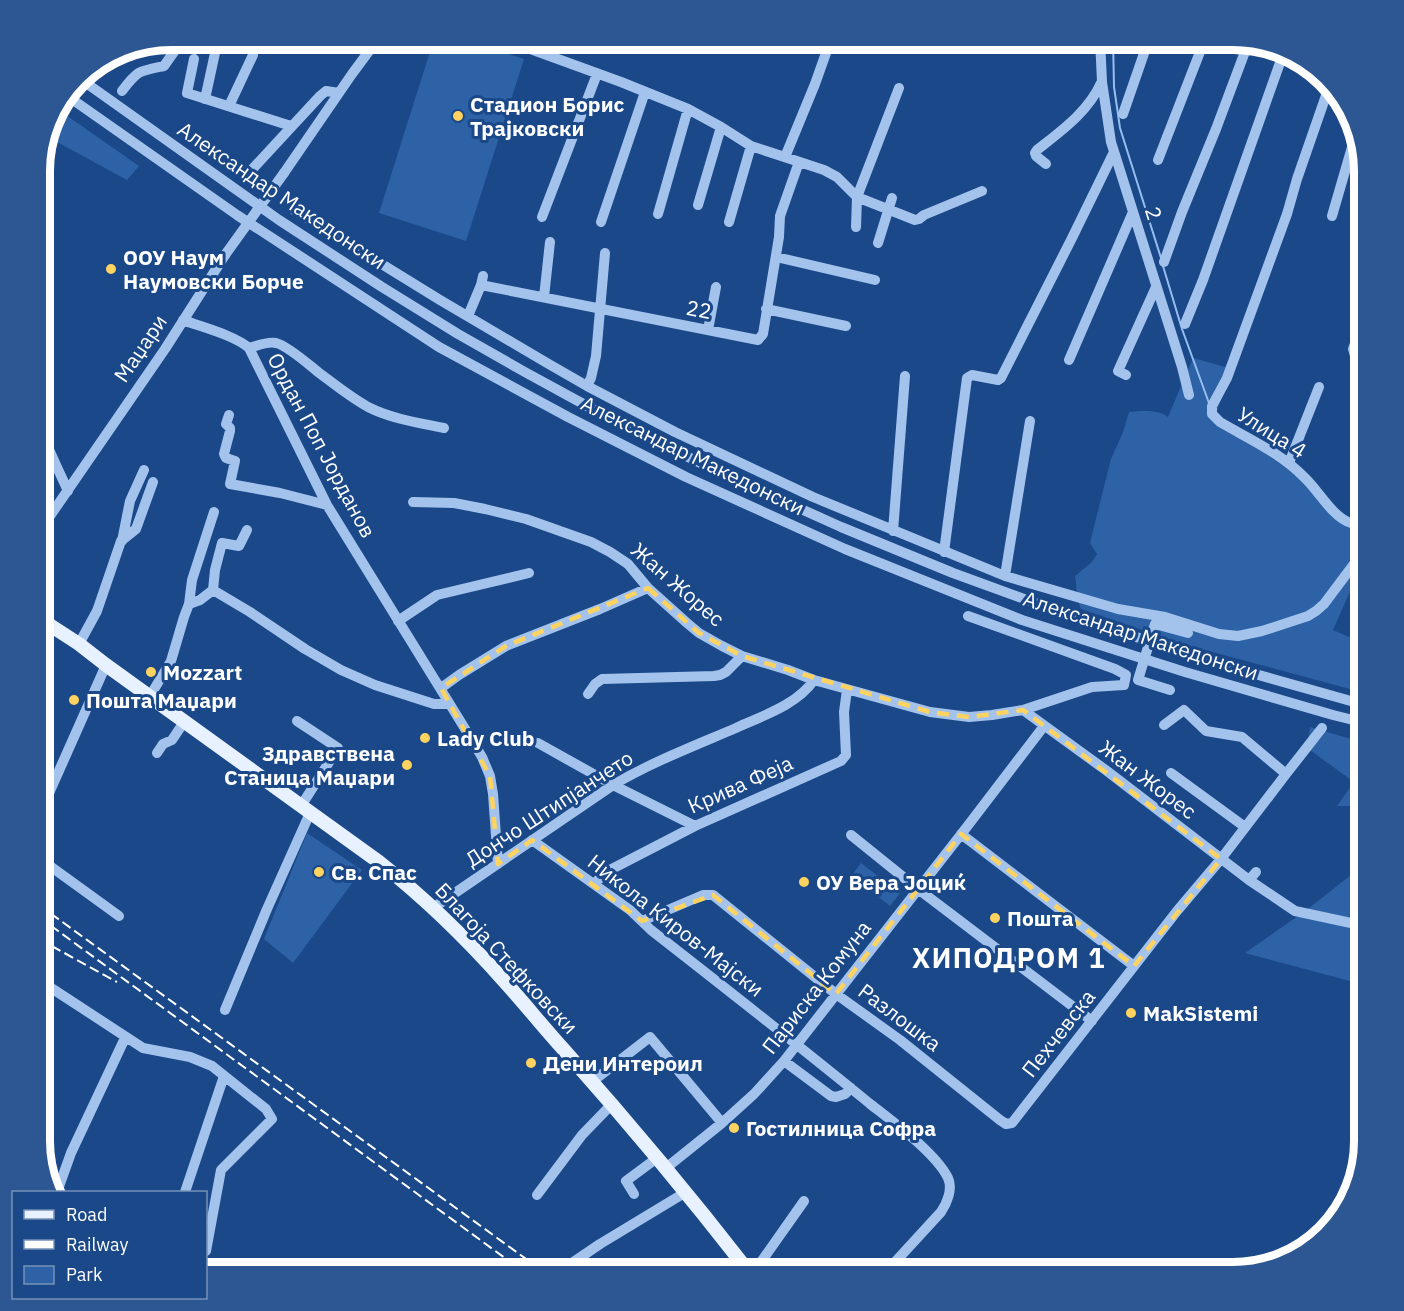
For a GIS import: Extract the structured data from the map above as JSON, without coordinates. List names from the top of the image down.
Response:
{
  "streets": {
    "main road": ["Благоја Стефковски"],
    "street": [
      "Александар Македонски",
      "2",
      "22",
      "Маџари",
      "Улица 4",
      "Ордан Поп Јорданов",
      "Жан Жорес",
      "Крива Феја",
      "Дончо Штипјанчето",
      "Никола Киров-Мајски",
      "Париска Комуна",
      "Разлошка",
      "Пехчевска"
    ]
  },
  "crossings": [
    ["Маџари", "Ордан Поп Јорданов"],
    ["Ордан Поп Јорданов", "Дончо Штипјанчето"],
    ["Жан Жорес", "Крива Феја"],
    ["Жан Жорес", "Дончо Штипјанчето"],
    ["Жан Жорес", "Париска Комуна"],
    ["Жан Жорес", "Пехчевска"],
    ["Крива Феја", "Никола Киров-Мајски"],
    ["Дончо Штипјанчето", "Никола Киров-Мајски"],
    ["Дончо Штипјанчето", "Благоја Стефковски"],
    ["Никола Киров-Мајски", "Париска Комуна"],
    ["Никола Киров-Мајски", "Разлошка"],
    ["Благоја Стефковски", "Париска Комуна"],
    ["Париска Комуна", "Разлошка"],
    ["Разлошка", "Пехчевска"]
  ],
  "districts": ["ХИПОДРОМ 1"],
  "places": [
    "Стадион Борис Трајковски",
    "ООУ Наум Наумовски Борче",
    "Mozzart",
    "Пошта Маџари",
    "Lady Club",
    "Здравствена Станица Маџари",
    "Св. Спас",
    "ОУ Вера Јоциќ",
    "Пошта",
    "MakSistemi",
    "Дени Интероил",
    "Гостилница Софра"
  ],
  "legend": ["Road", "Railway", "Park"]
}
